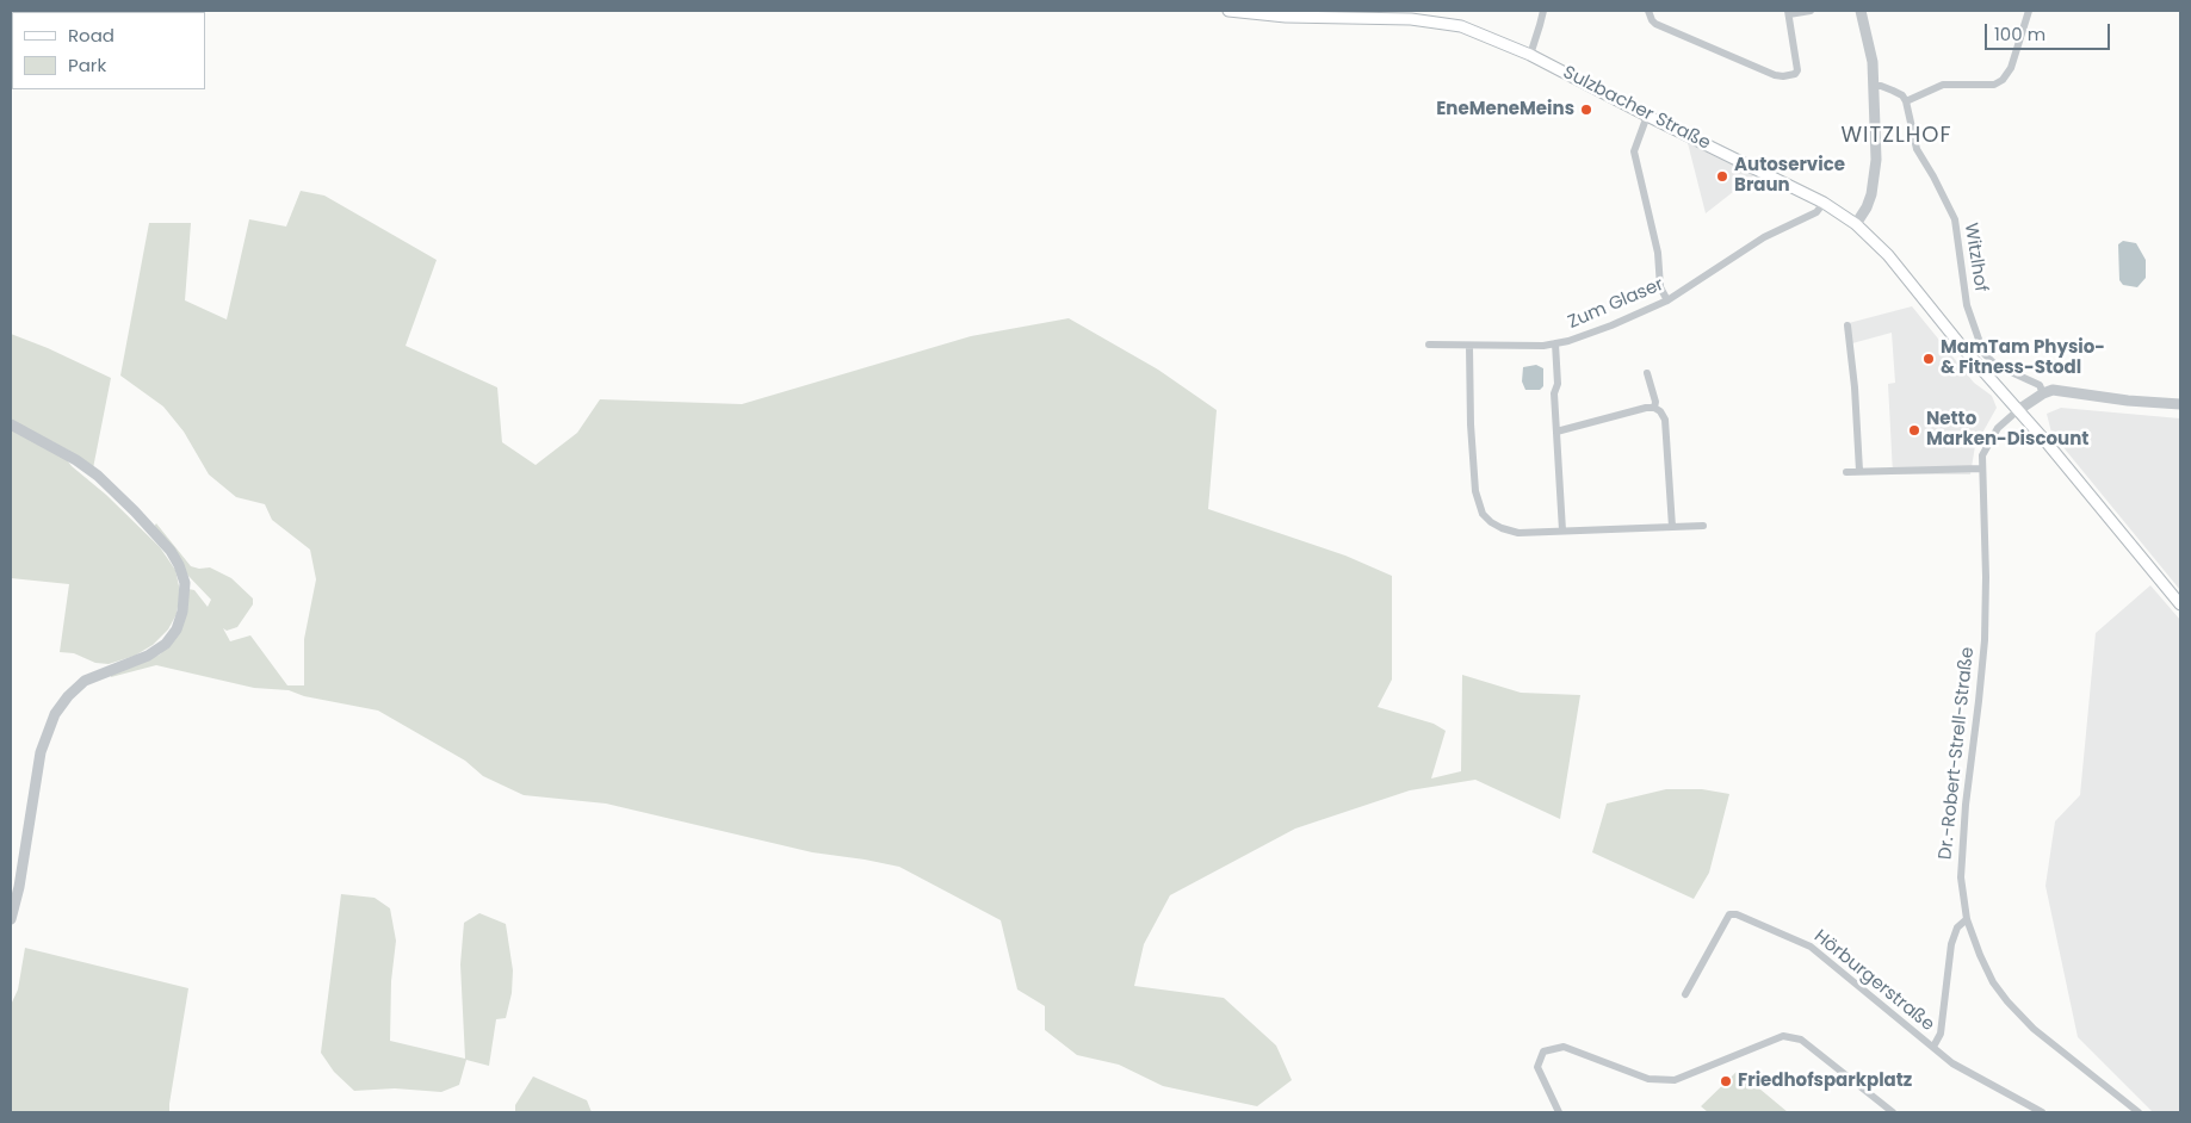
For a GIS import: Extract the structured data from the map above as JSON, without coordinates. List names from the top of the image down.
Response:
{
  "streets": {
    "main road": ["Sulzbacher Straße"],
    "street": [
      "Witzlhof",
      "Zum Glaser",
      "Dr.-Robert-Strell-Straße",
      "Hörburgerstraße"
    ]
  },
  "crossings": [
    ["Sulzbacher Straße", "Zum Glaser"],
    ["Sulzbacher Straße", "Dr.-Robert-Strell-Straße"],
    ["Dr.-Robert-Strell-Straße", "Hörburgerstraße"]
  ],
  "districts": ["WITZLHOF"],
  "places": [
    "EneMeneMeins",
    "Autoservice Braun",
    "MamTam Physio- & Fitness-Stodl",
    "Netto Marken-Discount",
    "Friedhofsparkplatz"
  ],
  "legend": ["Road", "Park"],
  "scale_bar": "100 m"
}
